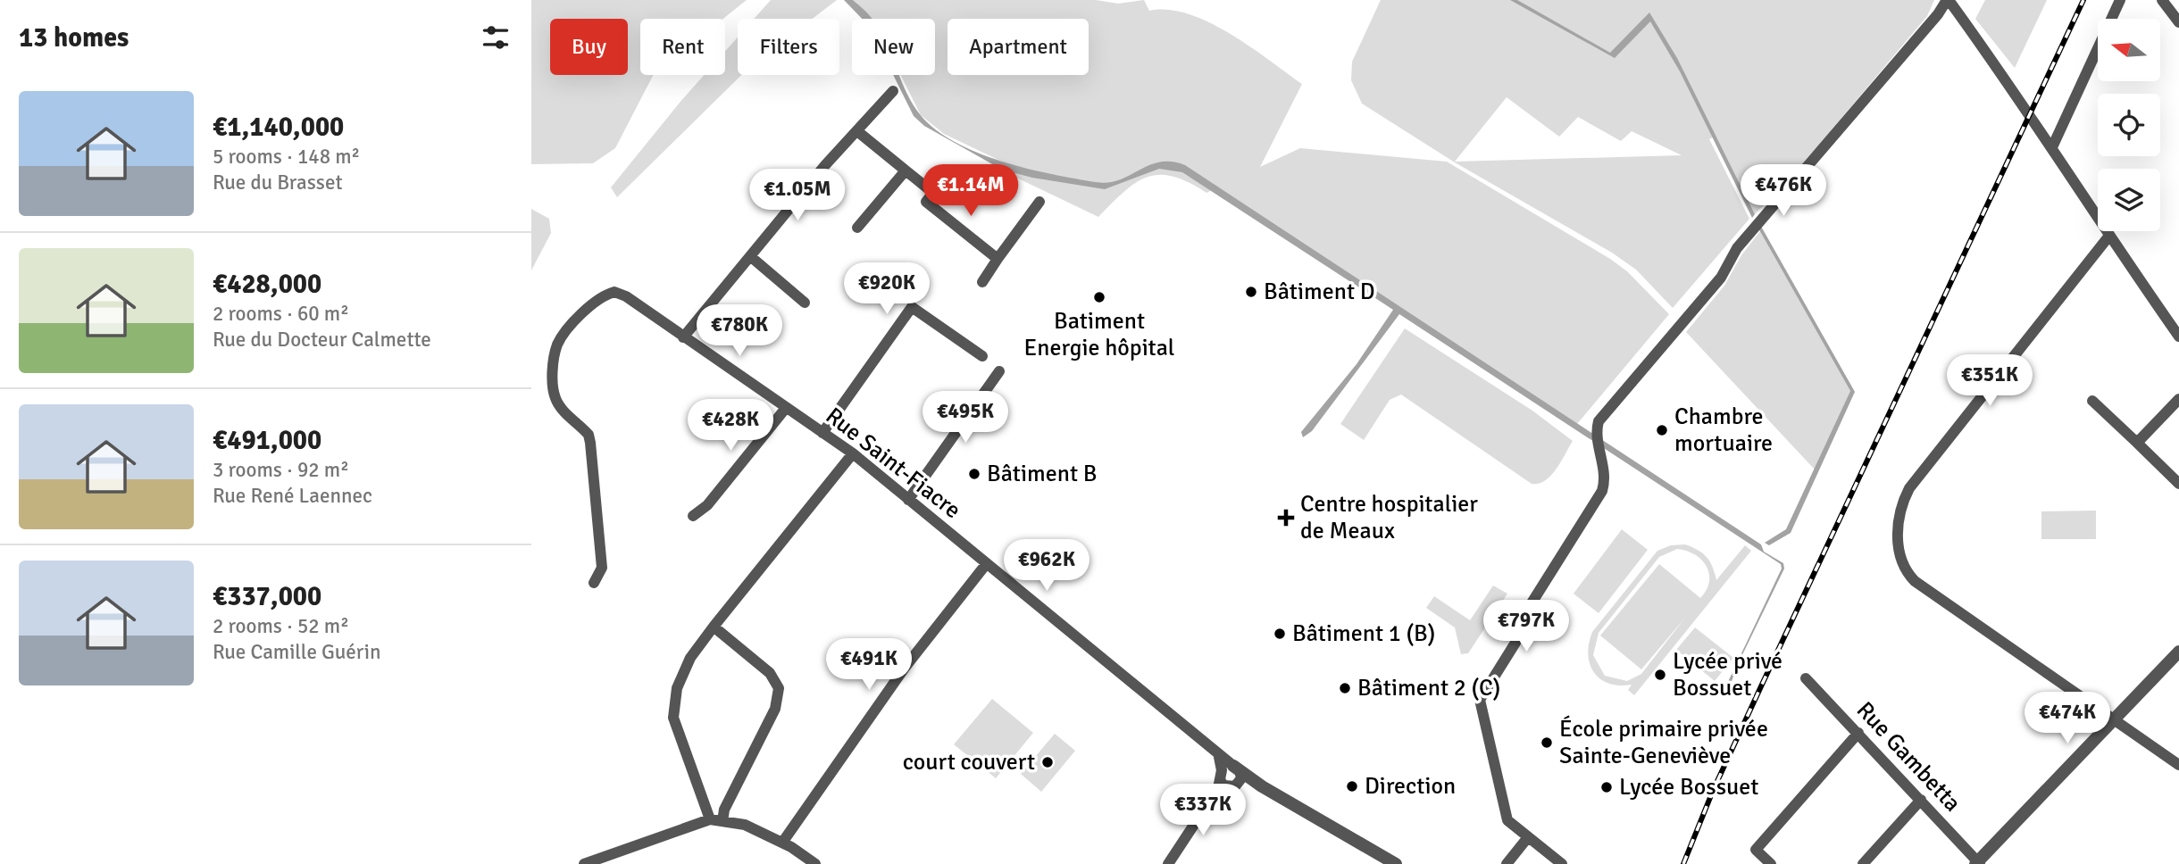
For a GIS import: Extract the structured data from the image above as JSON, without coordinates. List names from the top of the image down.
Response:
{
  "streets": {
    "street": ["Rue Saint-Fiacre", "Rue Gambetta"]
  },
  "places": {
    "other": [
      "Bâtiment D",
      "Batiment Energie hôpital",
      "Chambre mortuaire",
      "Bâtiment B",
      "Bâtiment 1 (B)",
      "Lycée privé Bossuet",
      "Bâtiment 2 (C)",
      "École primaire privée Sainte-Geneviève",
      "court couvert",
      "Direction",
      "Lycée Bossuet"
    ],
    "health": ["Centre hospitalier de Meaux"]
  },
  "north": "left",
  "page": {
    "heading": "13 homes",
    "chip": [
      "Buy",
      "Rent",
      "Filters",
      "New",
      "Apartment"
    ],
    "list": [
      {
        "name": "€1,140,000",
        "note": "5 rooms · 148 m² · Rue du Brasset"
      },
      {
        "name": "€428,000",
        "note": "2 rooms · 60 m² · Rue du Docteur Calmette"
      },
      {
        "name": "€491,000",
        "note": "3 rooms · 92 m² · Rue René Laennec"
      },
      {
        "name": "€337,000",
        "note": "2 rooms · 52 m² · Rue Camille Guérin"
      }
    ],
    "price": [
      "€1.14M",
      "€476K",
      "€1.05M",
      "€920K",
      "€780K",
      "€351K",
      "€495K",
      "€428K",
      "€962K",
      "€797K",
      "€491K",
      "€474K",
      "€337K"
    ]
  }
}
